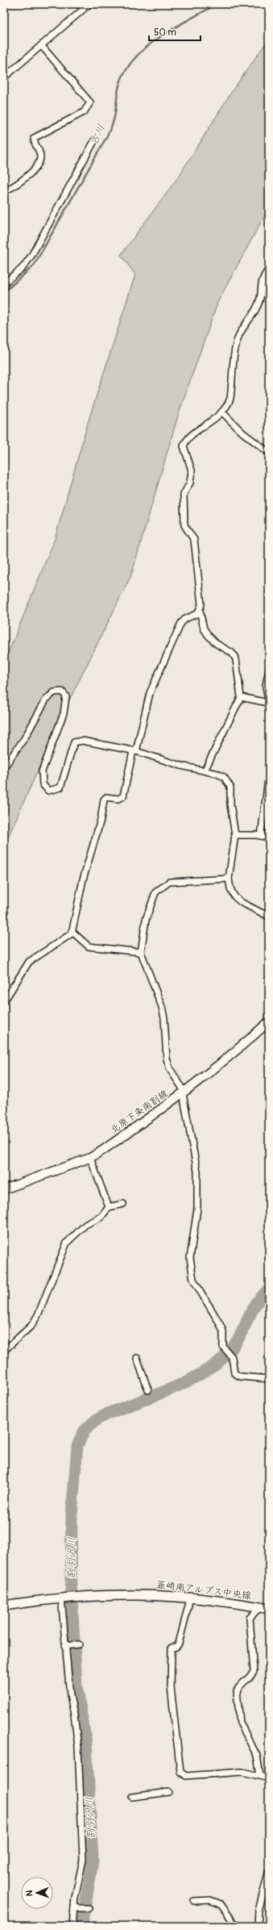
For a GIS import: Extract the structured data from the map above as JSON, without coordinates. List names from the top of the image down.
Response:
{
  "streets": {
    "main road": ["北原下条南割線", "韮崎南アルプス中央線"]
  },
  "water": ["古川", "割羽沢川"],
  "scale_bar": "50 m",
  "north": "left"
}
